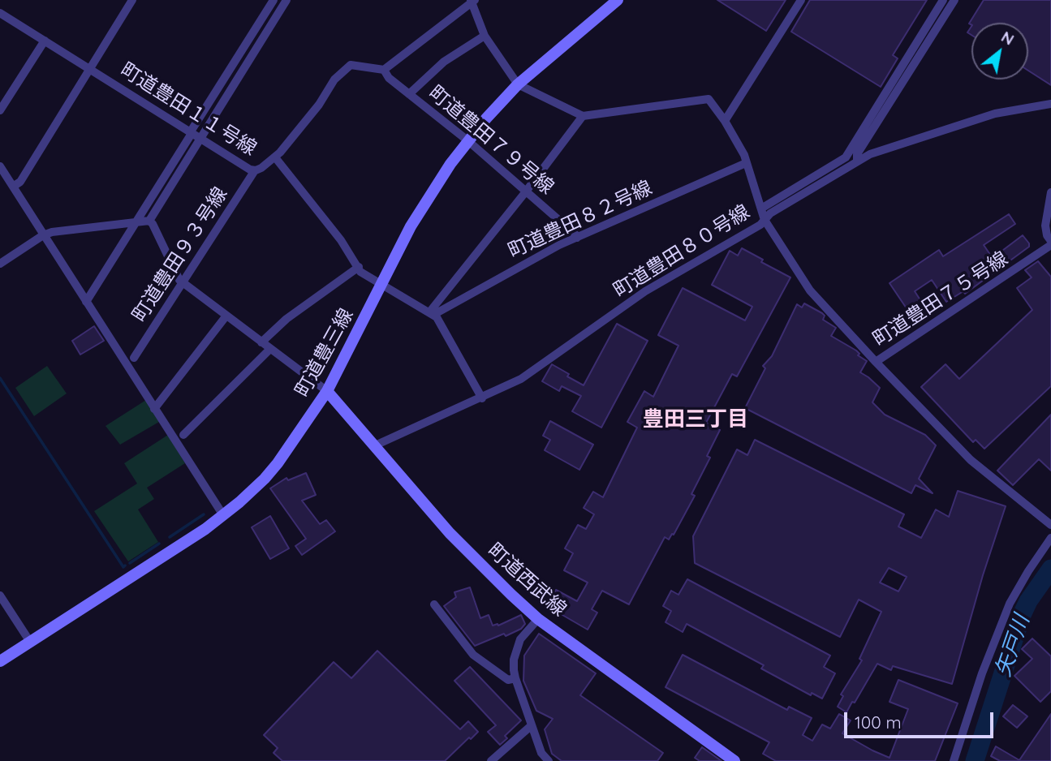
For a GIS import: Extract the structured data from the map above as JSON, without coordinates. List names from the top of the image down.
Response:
{
  "streets": {
    "street": [
      "町道豊田１１号線",
      "町道豊田７９号線",
      "町道豊田８２号線",
      "町道豊田８０号線",
      "町道豊田９３号線",
      "町道豊田７５号線",
      "町道豊三線",
      "町道西武線"
    ]
  },
  "crossings": [
    ["町道豊田１１号線", "町道豊田７９号線"],
    ["町道豊田１１号線", "町道豊田９３号線"],
    ["町道豊田７９号線", "町道豊田８２号線"],
    ["町道豊田７９号線", "町道豊三線"],
    ["町道豊田８２号線", "町道豊田７５号線"],
    ["町道豊田８０号線", "町道豊田７５号線"],
    ["町道豊田８０号線", "町道西武線"],
    ["町道豊三線", "町道西武線"]
  ],
  "districts": ["豊田三丁目"],
  "water": ["矢戸川"],
  "scale_bar": "100 m",
  "north": "top right"
}
